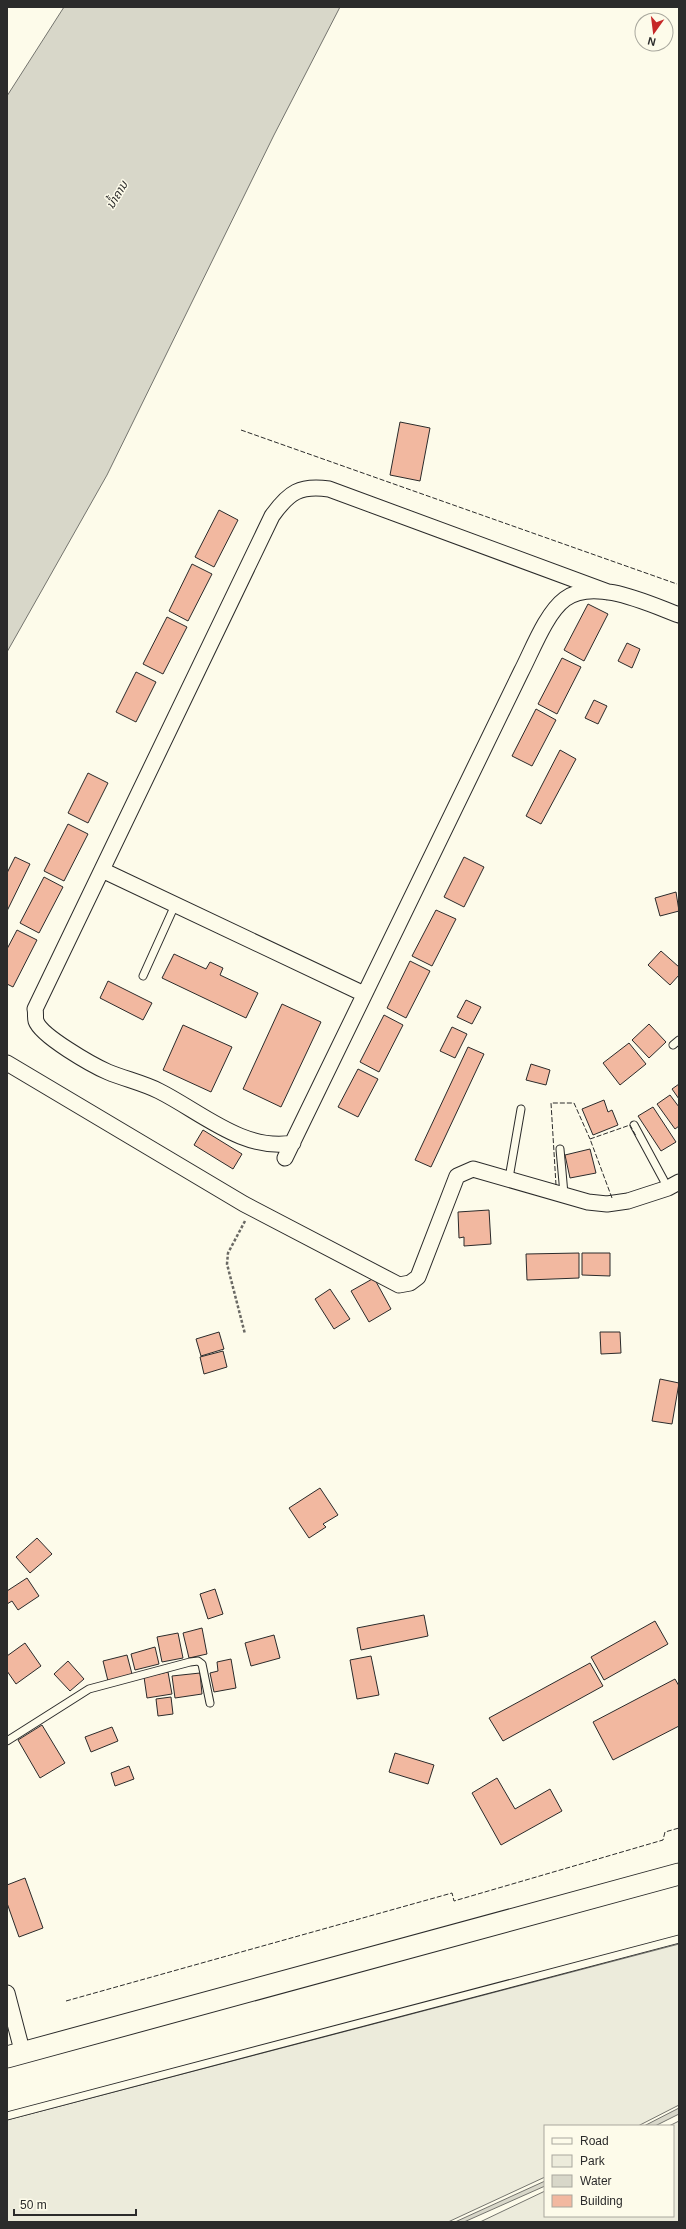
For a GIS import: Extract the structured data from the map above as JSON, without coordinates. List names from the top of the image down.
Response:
{
  "water": ["ນ້ຳຄານ"],
  "legend": [
    "Road",
    "Park",
    "Water",
    "Building"
  ],
  "scale_bar": "50 m",
  "north": "bottom"
}
